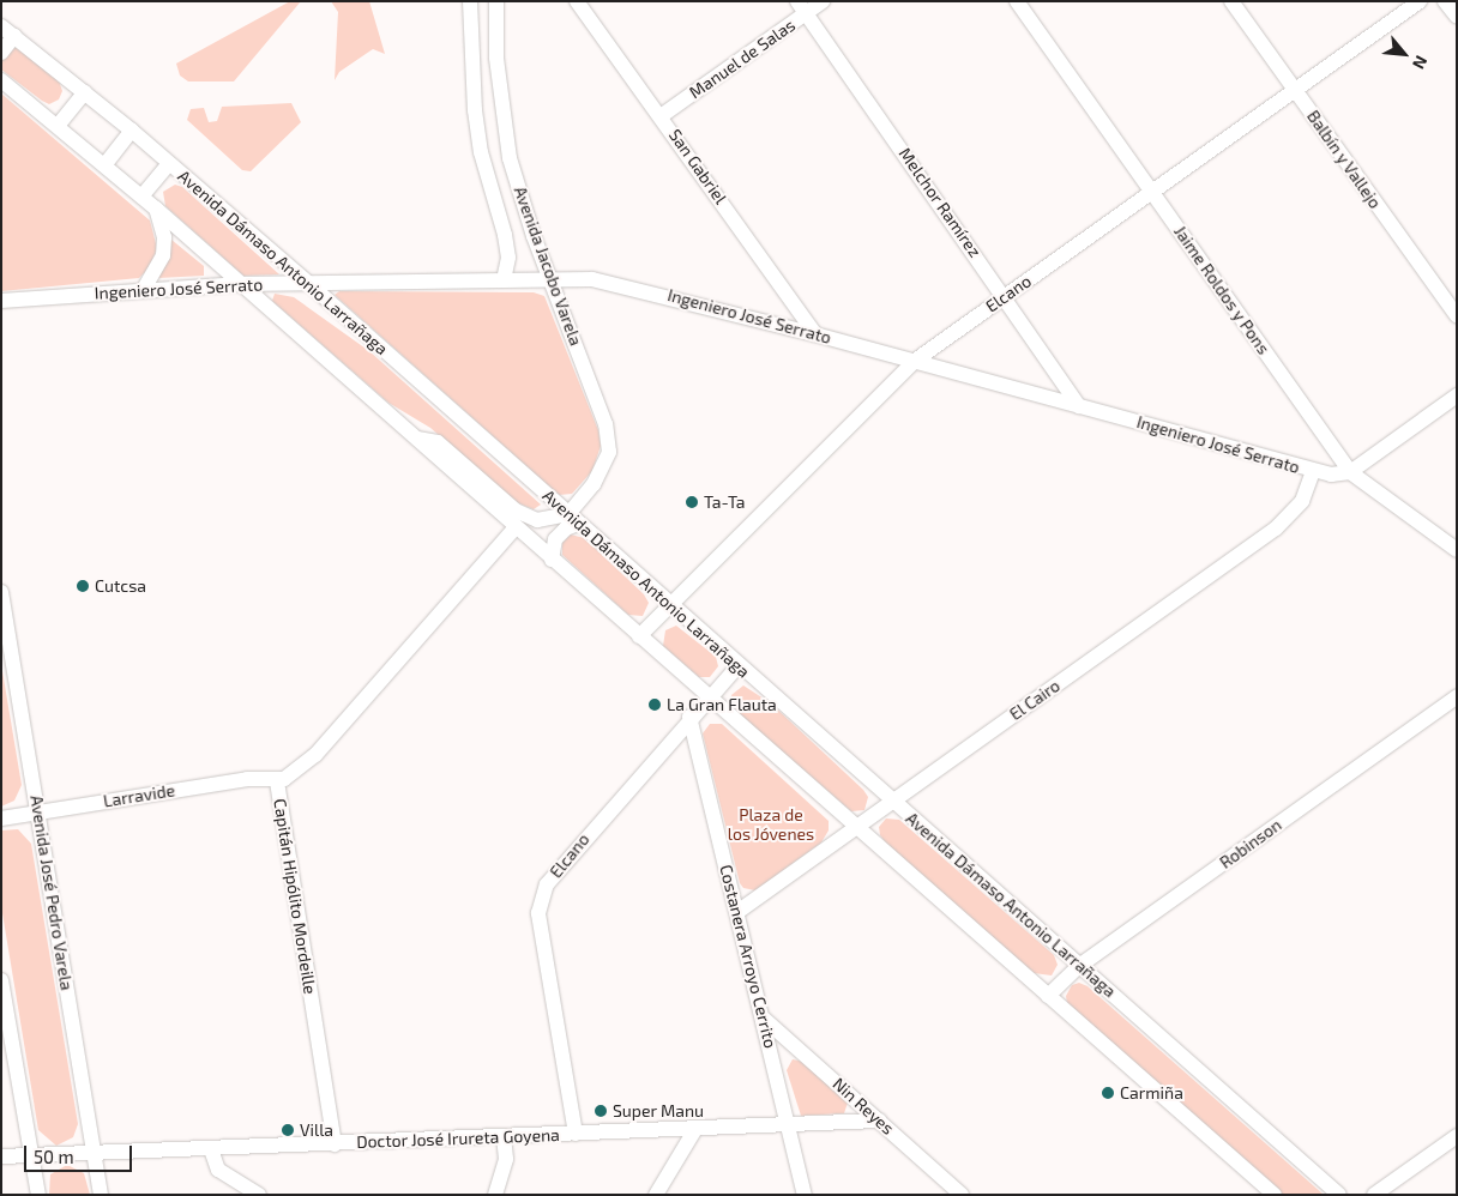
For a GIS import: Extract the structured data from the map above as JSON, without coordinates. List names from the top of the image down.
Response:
{
  "streets": {
    "street": [
      "Manuel de Salas",
      "Balbín y Vallejo",
      "San Gabriel",
      "Melchor Ramírez",
      "Avenida Dámaso Antonio Larrañaga",
      "Avenida Jacobo Varela",
      "Ingeniero José Serrato",
      "Jaime Roldos y Pons",
      "Elcano",
      "El Cairo",
      "Larravide",
      "Robinson",
      "Avenida José Pedro Varela",
      "Capitán Hipólito Mordeille",
      "Costanera Arroyo Cerrito",
      "Nin Reyes",
      "Doctor José Irureta Goyena"
    ]
  },
  "crossings": [
    ["Manuel de Salas", "San Gabriel"],
    ["Manuel de Salas", "Melchor Ramírez"],
    ["Balbín y Vallejo", "Elcano"],
    ["San Gabriel", "Ingeniero José Serrato"],
    ["Melchor Ramírez", "Ingeniero José Serrato"],
    ["Melchor Ramírez", "Elcano"],
    ["Avenida Dámaso Antonio Larrañaga", "Avenida Jacobo Varela"],
    ["Avenida Dámaso Antonio Larrañaga", "Ingeniero José Serrato"],
    ["Avenida Dámaso Antonio Larrañaga", "Elcano"],
    ["Avenida Dámaso Antonio Larrañaga", "El Cairo"],
    ["Avenida Dámaso Antonio Larrañaga", "Robinson"],
    ["Avenida Jacobo Varela", "Ingeniero José Serrato"],
    ["Ingeniero José Serrato", "Jaime Roldos y Pons"],
    ["Ingeniero José Serrato", "Elcano"],
    ["Ingeniero José Serrato", "El Cairo"],
    ["Jaime Roldos y Pons", "Elcano"],
    ["Elcano", "Costanera Arroyo Cerrito"],
    ["Elcano", "Doctor José Irureta Goyena"],
    ["El Cairo", "Costanera Arroyo Cerrito"],
    ["Larravide", "Avenida José Pedro Varela"],
    ["Larravide", "Capitán Hipólito Mordeille"],
    ["Avenida José Pedro Varela", "Doctor José Irureta Goyena"],
    ["Capitán Hipólito Mordeille", "Doctor José Irureta Goyena"],
    ["Costanera Arroyo Cerrito", "Nin Reyes"],
    ["Costanera Arroyo Cerrito", "Doctor José Irureta Goyena"],
    ["Nin Reyes", "Doctor José Irureta Goyena"]
  ],
  "parks": ["Plaza de los Jóvenes"],
  "places": [
    "Ta-Ta",
    "Cutcsa",
    "La Gran Flauta",
    "Carmiña",
    "Super Manu",
    "Villa"
  ],
  "scale_bar": "50 m",
  "north": "bottom right"
}
